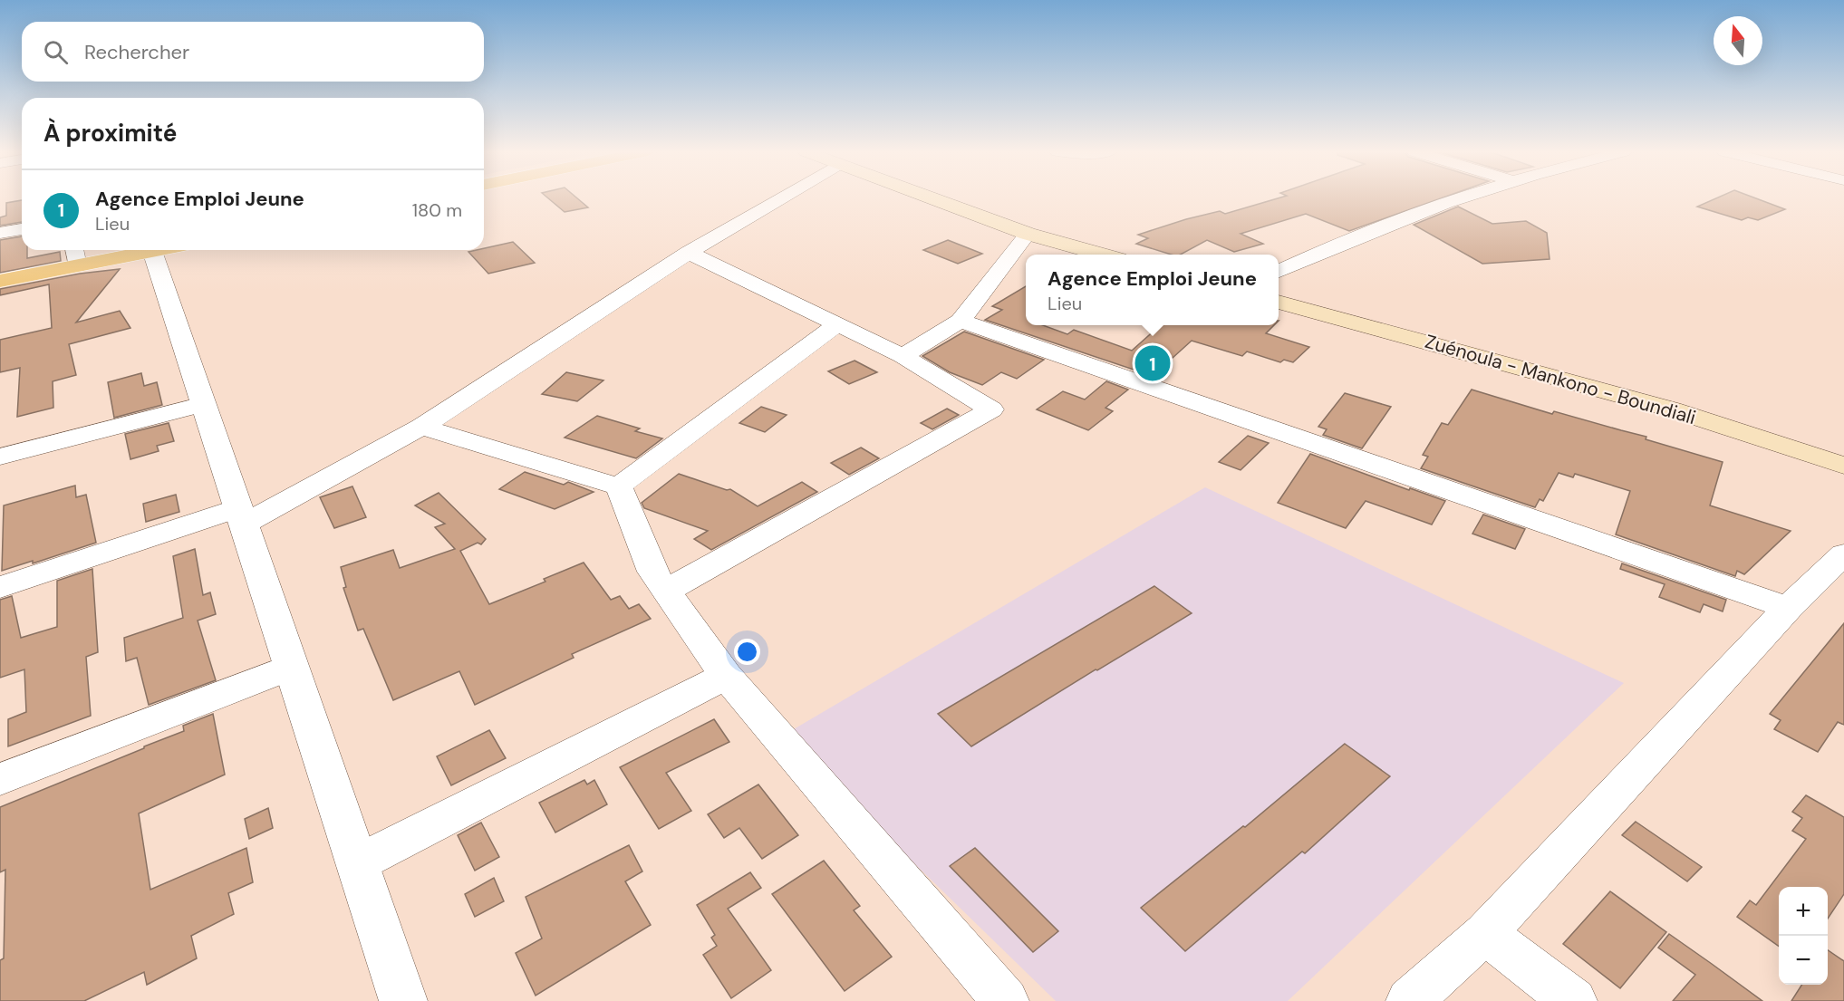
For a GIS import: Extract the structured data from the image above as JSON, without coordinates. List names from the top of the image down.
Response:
{
  "streets": {
    "main road": ["Zuénoula - Mankono - Boundiali"]
  },
  "north": "top",
  "page": {
    "search": "Rechercher",
    "heading": "À proximité",
    "list": [
      {
        "mark": "1",
        "name": "Agence Emploi Jeune",
        "note": "Lieu",
        "value": "180 m"
      }
    ],
    "popup": ["Agence Emploi Jeune", "Lieu"],
    "pins": "1",
    "map_buttons": ["+", "−"]
  }
}
